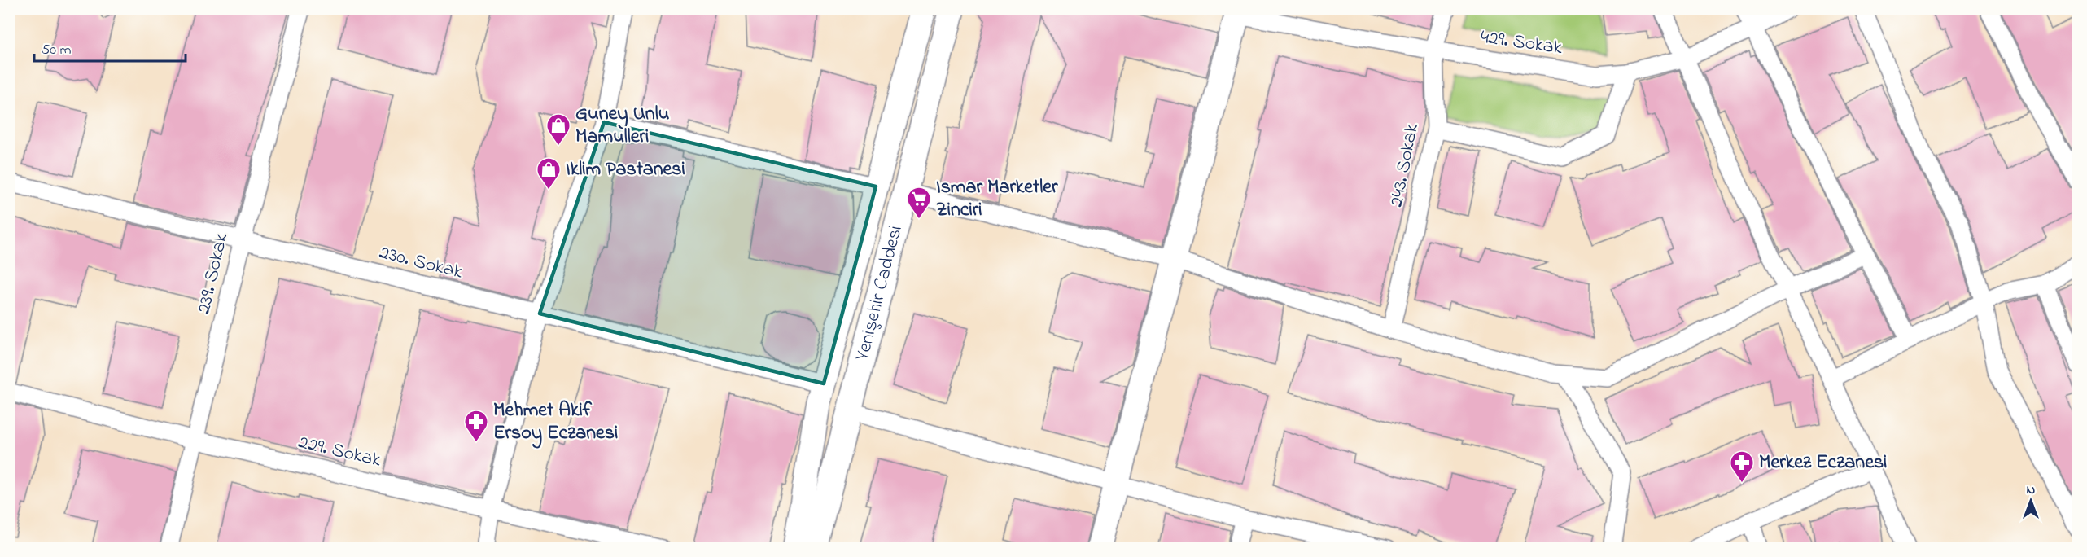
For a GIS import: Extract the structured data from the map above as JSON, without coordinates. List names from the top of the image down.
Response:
{
  "streets": {
    "main road": ["Yenişehir Caddesi"],
    "street": [
      "429. Sokak",
      "243. Sokak",
      "230. Sokak",
      "239. Sokak",
      "229. Sokak"
    ]
  },
  "crossings": [
    ["429. Sokak", "243. Sokak"],
    ["230. Sokak", "239. Sokak"],
    ["230. Sokak", "Yenişehir Caddesi"],
    ["239. Sokak", "229. Sokak"]
  ],
  "places": {
    "shop": ["Guney Unlu Mamulleri", "Iklim Pastanesi"],
    "supermarket": ["Ismar Marketler Zinciri"],
    "pharmacy": ["Mehmet Akif Ersoy Eczanesi", "Merkez Eczanesi"]
  },
  "scale_bar": "50 m",
  "north": "top"
}
